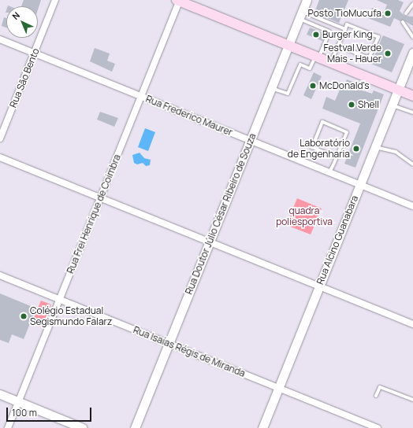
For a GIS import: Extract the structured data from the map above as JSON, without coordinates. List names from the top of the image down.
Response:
{
  "streets": {
    "main road": ["Rua Doutor Júlio César Ribeiro de Souza", "Rua Alcino Guanabara"],
    "street": [
      "Rua São Bento",
      "Rua Frederico Maurer",
      "Rua Frei Henrique de Coimbra",
      "Rua Isaías Régis de Miranda"
    ]
  },
  "crossings": [
    ["Rua São Bento", "Rua Frederico Maurer"],
    ["Rua Frederico Maurer", "Rua Frei Henrique de Coimbra"],
    ["Rua Frederico Maurer", "Rua Doutor Júlio César Ribeiro de Souza"],
    ["Rua Frederico Maurer", "Rua Alcino Guanabara"],
    ["Rua Frei Henrique de Coimbra", "Rua Isaías Régis de Miranda"],
    ["Rua Doutor Júlio César Ribeiro de Souza", "Rua Isaías Régis de Miranda"],
    ["Rua Alcino Guanabara", "Rua Isaías Régis de Miranda"]
  ],
  "parks": ["quadra poliesportiva"],
  "places": [
    "Posto TioMucufa",
    "Burger King",
    "Festval Verde Mais - Hauer",
    "McDonald's",
    "Shell",
    "Laboratório de Engenharia",
    "Colégio Estadual Segismundo Falarz"
  ],
  "scale_bar": "100 m",
  "north": "top left"
}
